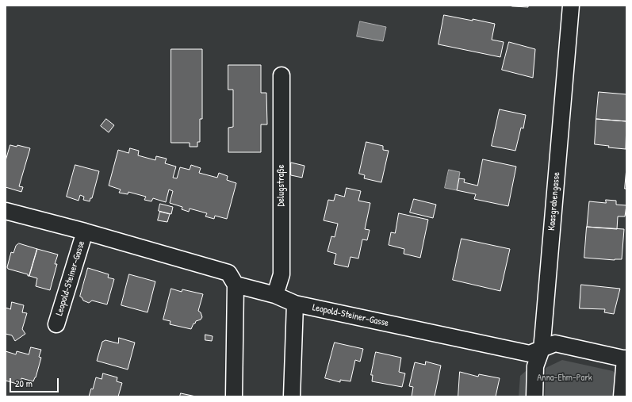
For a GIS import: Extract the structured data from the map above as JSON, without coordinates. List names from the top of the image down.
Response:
{
  "streets": {
    "street": ["Delugstraße", "Kaasgrabengasse", "Leopold-Steiner-Gasse"]
  },
  "crossings": [
    ["Delugstraße", "Leopold-Steiner-Gasse"],
    ["Kaasgrabengasse", "Leopold-Steiner-Gasse"]
  ],
  "parks": ["Anna-Ehm-Park"],
  "scale_bar": "20 m"
}
